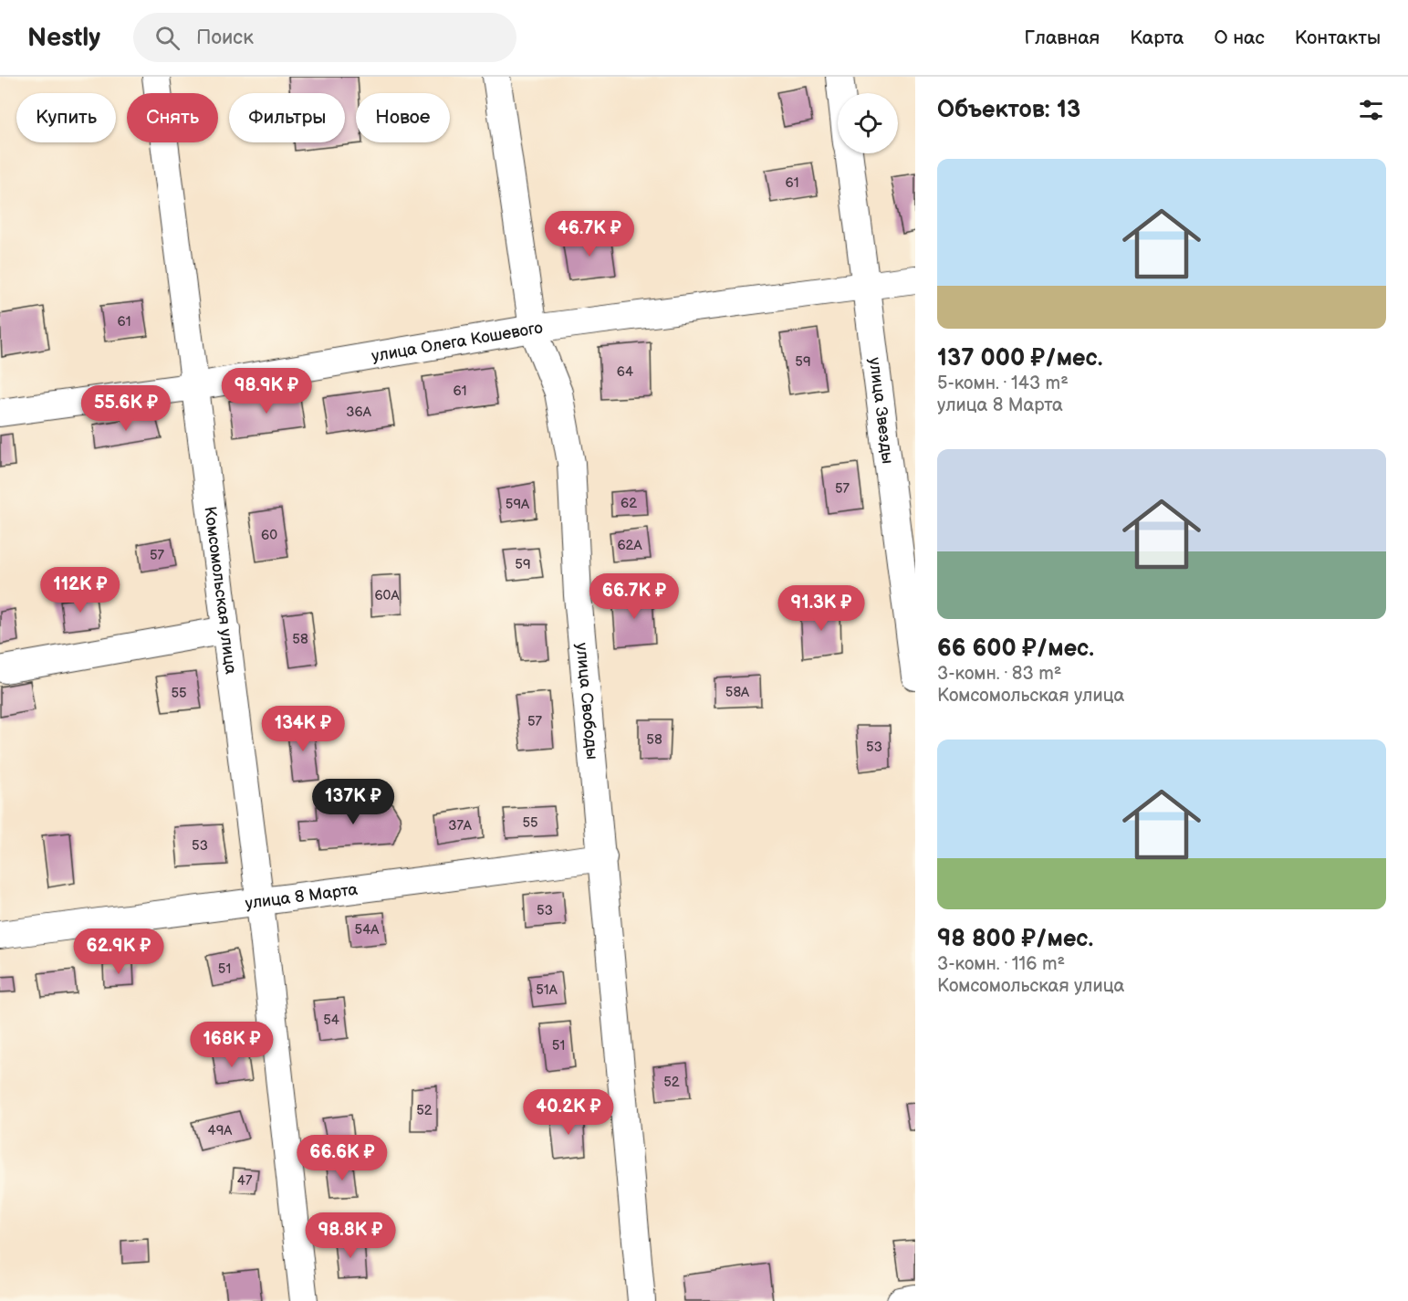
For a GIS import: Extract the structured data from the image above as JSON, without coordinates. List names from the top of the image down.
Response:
{
  "streets": {
    "street": [
      "улица Олега Кошевого",
      "улица Звезды",
      "Комсомольская улица",
      "улица Свободы",
      "улица 8 Марта"
    ]
  },
  "crossings": [
    ["улица Олега Кошевого", "улица Звезды"],
    ["улица Олега Кошевого", "Комсомольская улица"],
    ["улица Олега Кошевого", "улица Свободы"],
    ["Комсомольская улица", "улица 8 Марта"],
    ["улица Свободы", "улица 8 Марта"]
  ],
  "house_numbers": [
    "61",
    "61",
    "59",
    "64",
    "61",
    "36А",
    "57",
    "62",
    "59А",
    "60",
    "62А",
    "57",
    "59",
    "60А",
    "58",
    "58А",
    "55",
    "57",
    "58",
    "53",
    "55",
    "37А",
    "53",
    "53",
    "54А",
    "51",
    "51А",
    "54",
    "51",
    "52",
    "52",
    "49А",
    "47"
  ],
  "page": {
    "header": "Nestly",
    "search": "Поиск",
    "nav": [
      "Главная",
      "Карта",
      "О нас",
      "Контакты"
    ],
    "heading": "Объектов: 13",
    "chip": [
      "Купить",
      "Снять",
      "Фильтры",
      "Новое"
    ],
    "list": [
      {
        "name": "137 000 ₽/мес.",
        "note": "5-комн. · 143 m² · улица 8 Марта"
      },
      {
        "name": "66 600 ₽/мес.",
        "note": "3-комн. · 83 m² · Комсомольская улица"
      },
      {
        "name": "98 800 ₽/мес.",
        "note": "3-комн. · 116 m² · Комсомольская улица"
      }
    ],
    "price": [
      "46.7K ₽",
      "98.9K ₽",
      "55.6K ₽",
      "112K ₽",
      "66.7K ₽",
      "91.3K ₽",
      "134K ₽",
      "137K ₽",
      "62.9K ₽",
      "168K ₽",
      "40.2K ₽",
      "66.6K ₽",
      "98.8K ₽"
    ]
  }
}
